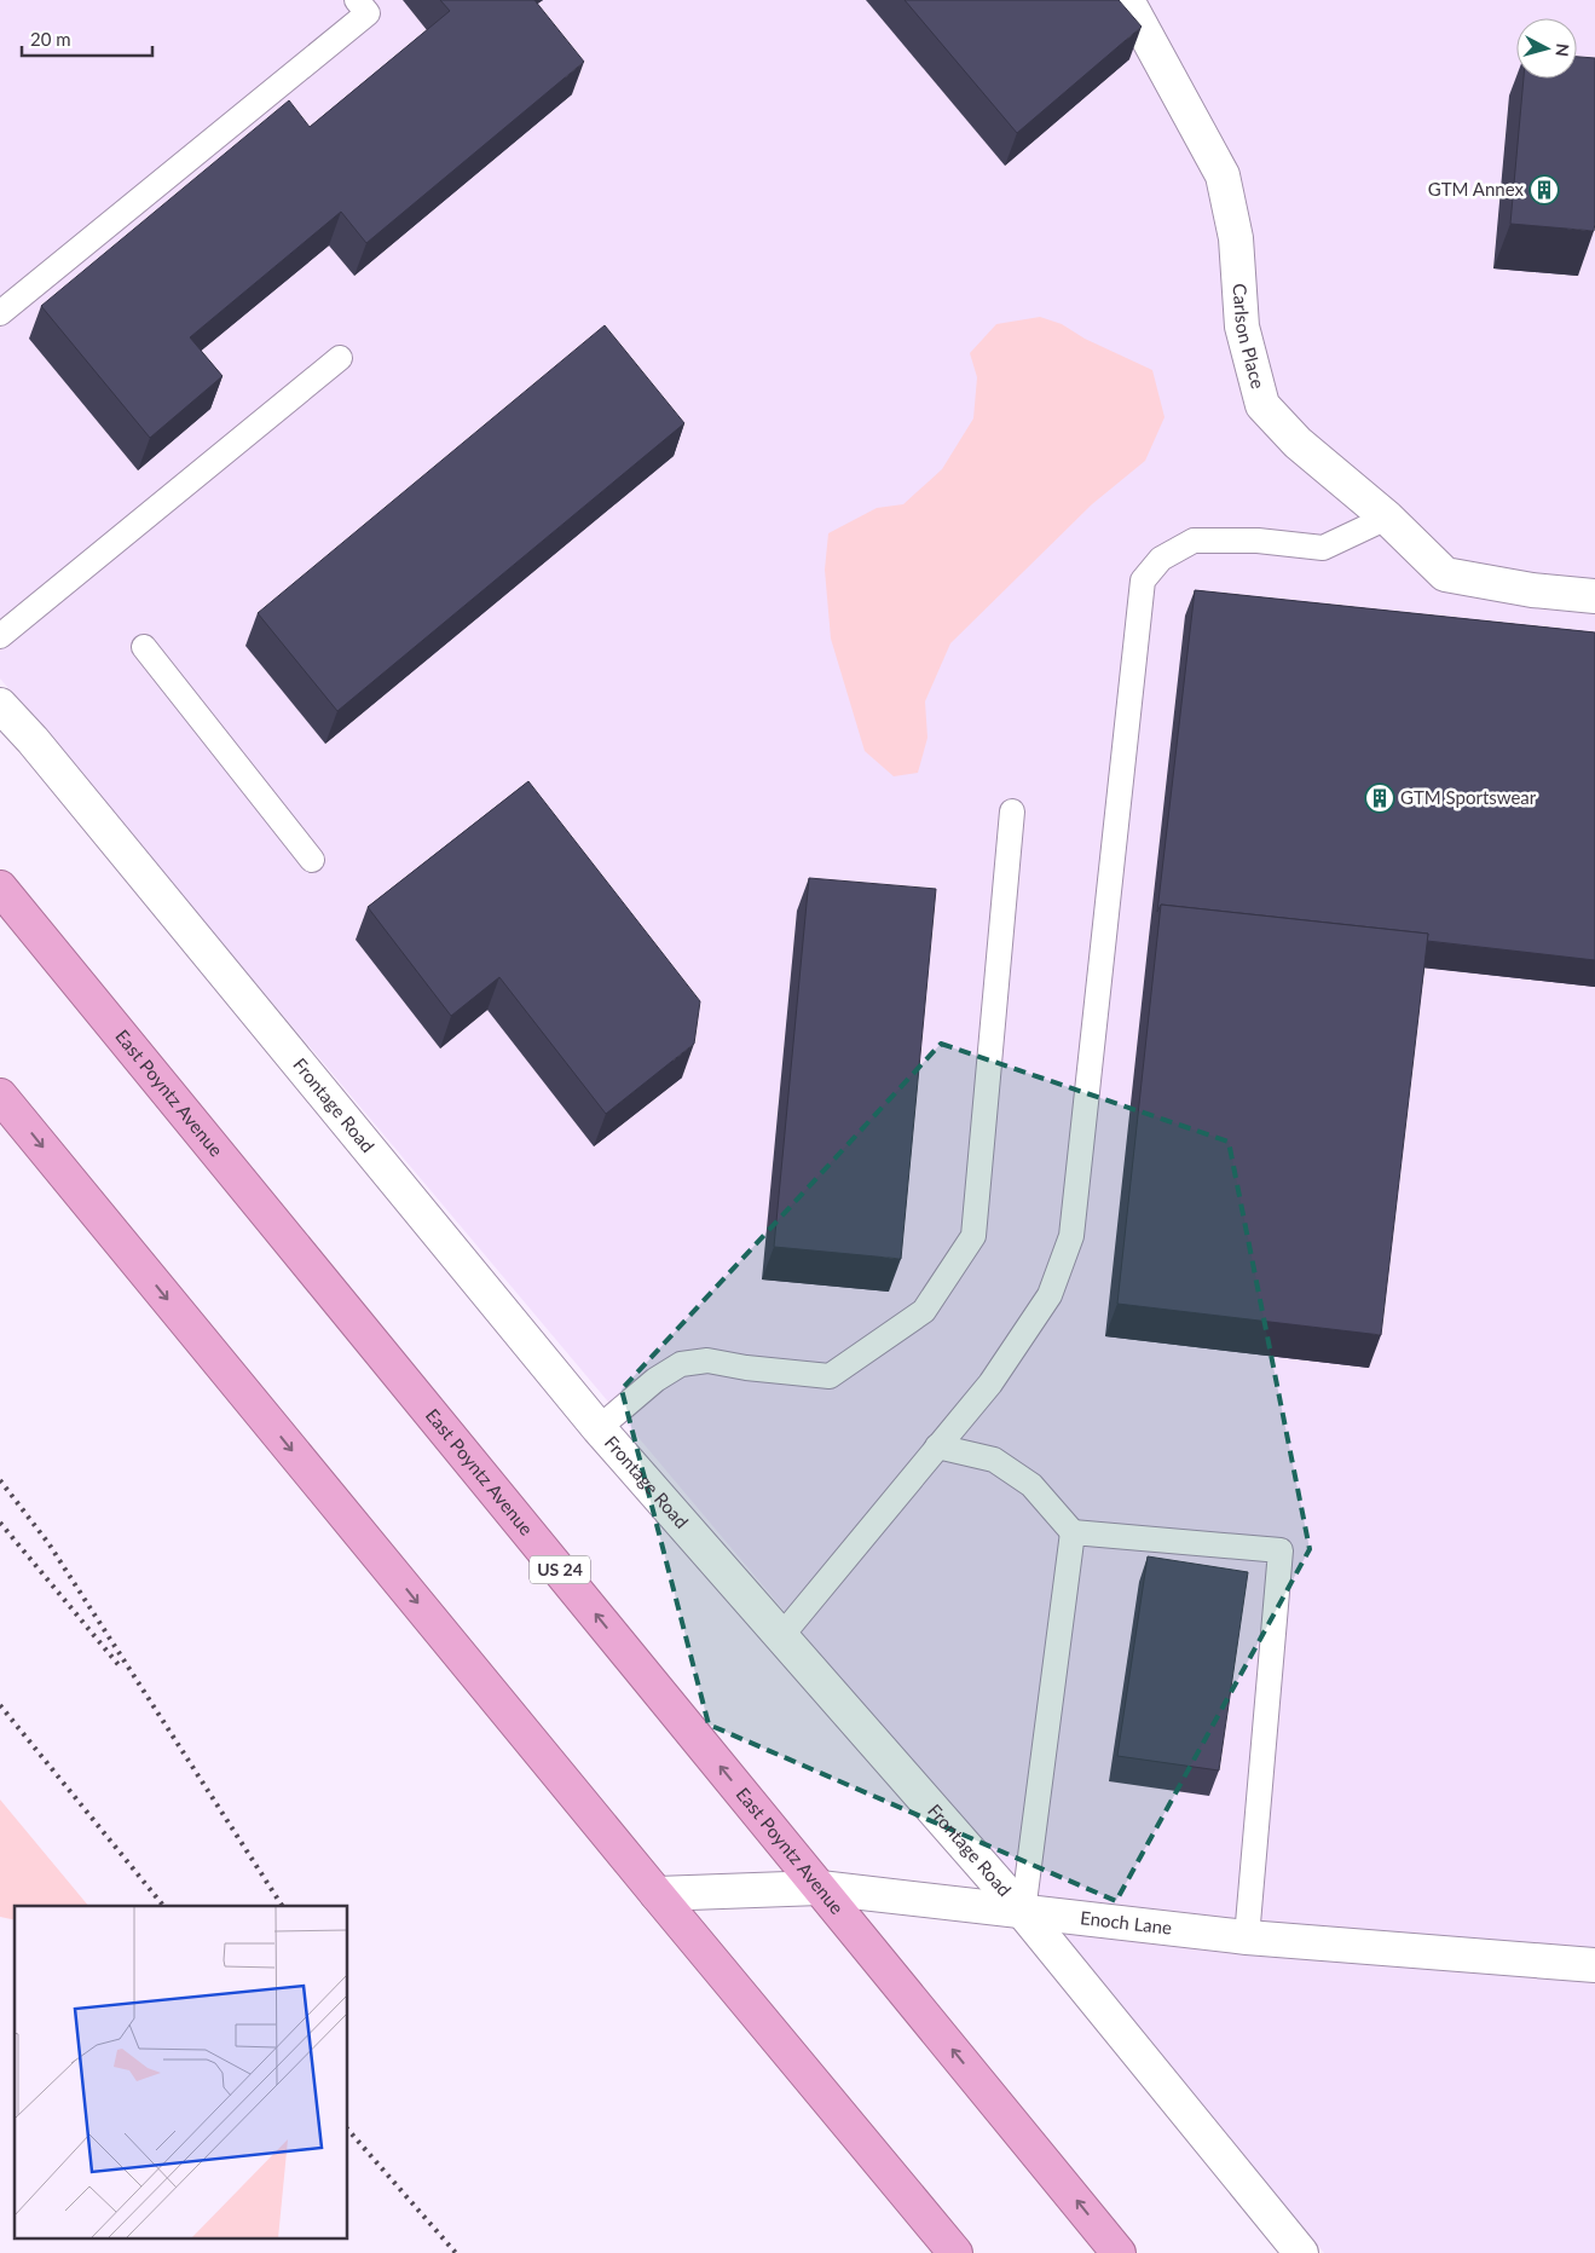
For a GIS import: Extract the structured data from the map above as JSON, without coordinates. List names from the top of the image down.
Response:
{
  "streets": {
    "highway": ["East Poyntz Avenue", "US 24"],
    "street": ["Carlson Place", "Frontage Road", "Enoch Lane"]
  },
  "crossings": [
    ["East Poyntz Avenue", "Enoch Lane"],
    ["Frontage Road", "Enoch Lane"]
  ],
  "places": {
    "building": ["GTM Annex", "GTM Sportswear"]
  },
  "scale_bar": "20 m",
  "north": "right"
}
